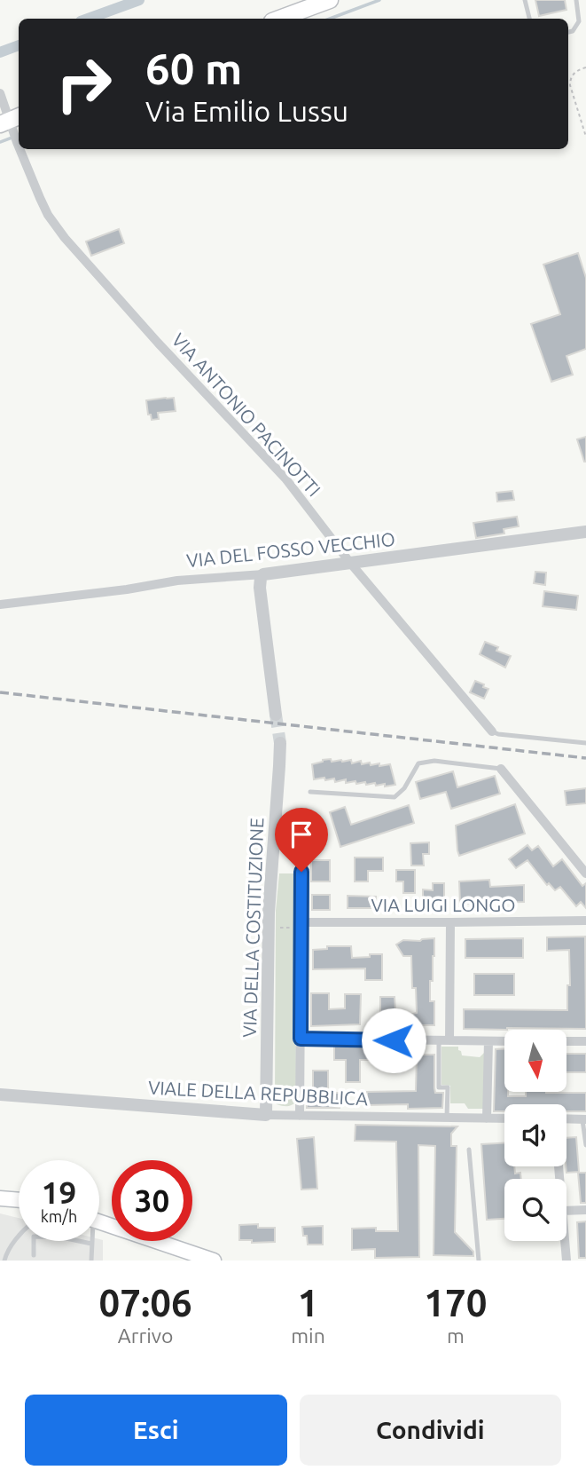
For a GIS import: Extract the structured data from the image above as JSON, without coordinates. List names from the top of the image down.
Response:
{
  "streets": {
    "street": [
      "VIA ANTONIO PACINOTTI",
      "VIA DEL FOSSO VECCHIO",
      "VIA LUIGI LONGO",
      "VIA DELLA COSTITUZIONE",
      "VIALE DELLA REPUBBLICA"
    ]
  },
  "crossings": [
    ["VIA ANTONIO PACINOTTI", "VIA DEL FOSSO VECCHIO"],
    ["VIA DELLA COSTITUZIONE", "VIALE DELLA REPUBBLICA"]
  ],
  "north": "bottom",
  "page": {
    "turn": ["60 m", "Via Emilio Lussu"],
    "speed": "19 km/h",
    "limit": "30",
    "eta": [
      "07:06",
      "Arrivo",
      "1",
      "min",
      "170",
      "m"
    ],
    "buttons": ["Esci", "Condividi"]
  }
}
